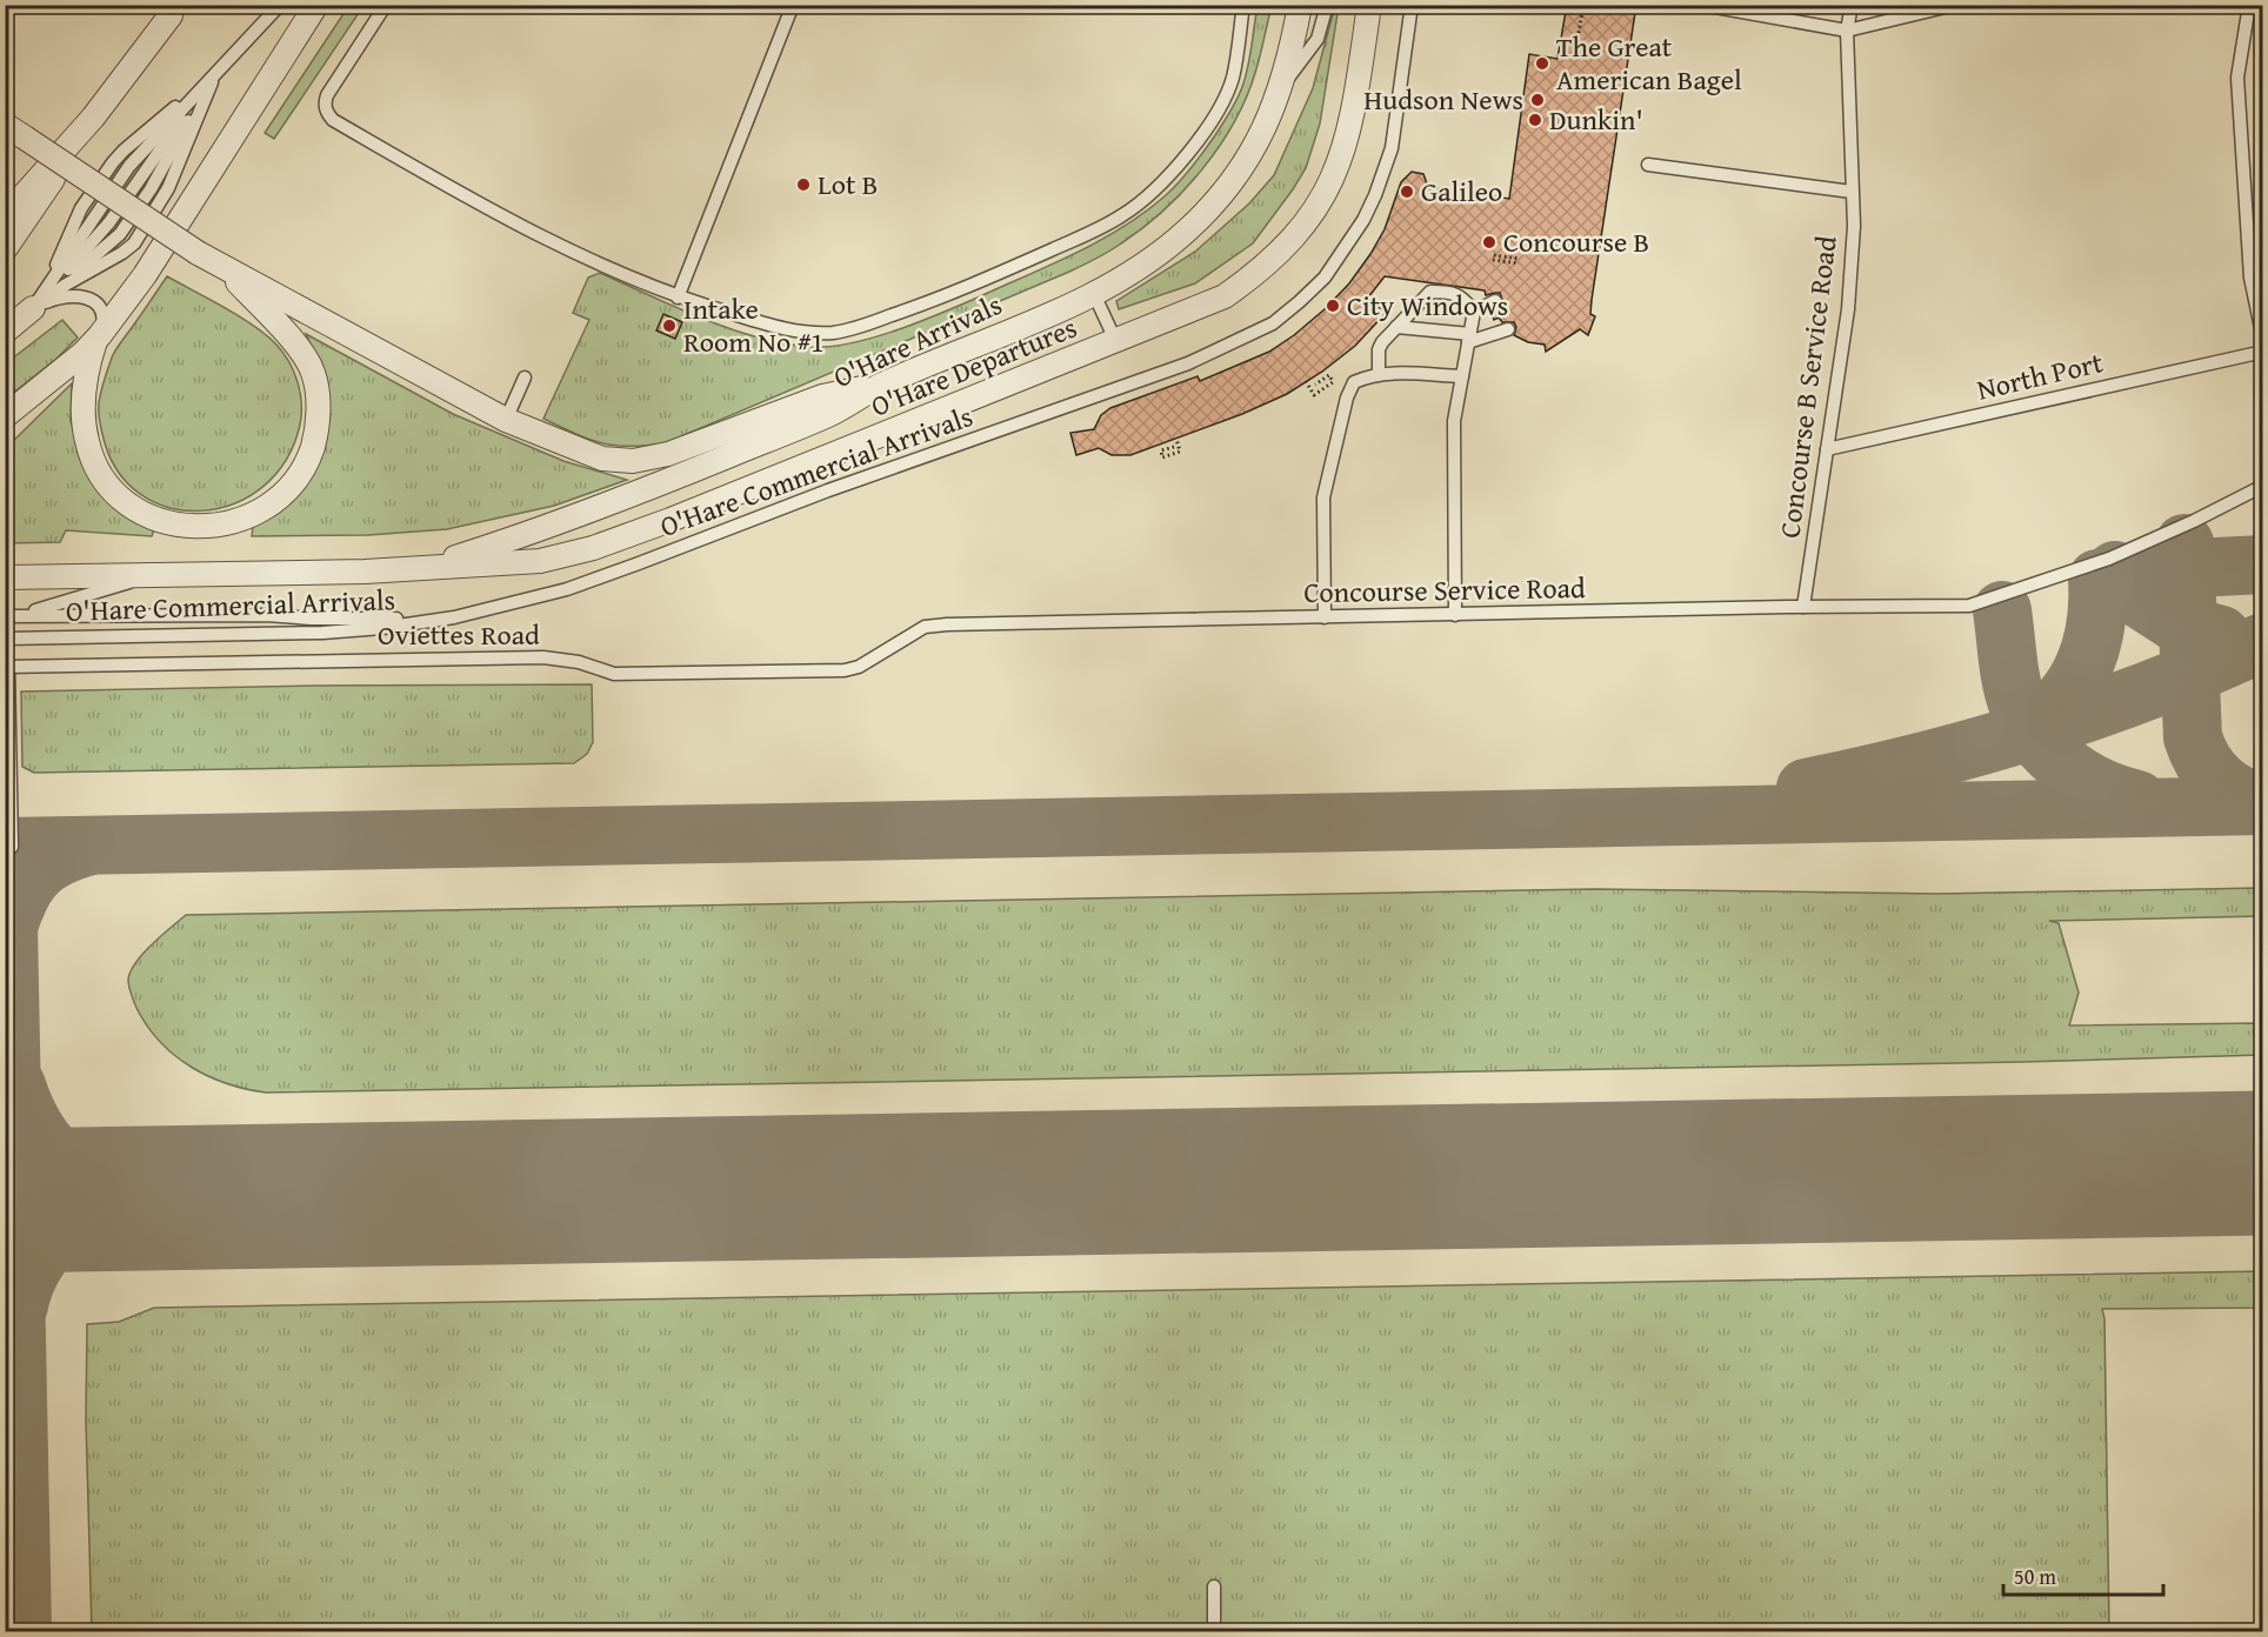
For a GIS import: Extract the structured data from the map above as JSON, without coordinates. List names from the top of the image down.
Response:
{
  "streets": {
    "street": ["O'Hare Arrivals", "O'Hare Departures"],
    "lane": [
      "North Port",
      "Concourse B Service Road",
      "O'Hare Commercial Arrivals",
      "Concourse Service Road",
      "Oviettes Road"
    ]
  },
  "crossings": [
    ["O'Hare Arrivals", "O'Hare Departures"],
    ["North Port", "Concourse B Service Road"],
    ["Concourse B Service Road", "Concourse Service Road"],
    ["Concourse Service Road", "Oviettes Road"]
  ],
  "places": [
    "The Great American Bagel",
    "Hudson News",
    "Dunkin'",
    "Lot B",
    "Galileo",
    "Concourse B",
    "City Windows",
    "Intake Room No #1"
  ],
  "scale_bar": "50 m"
}
